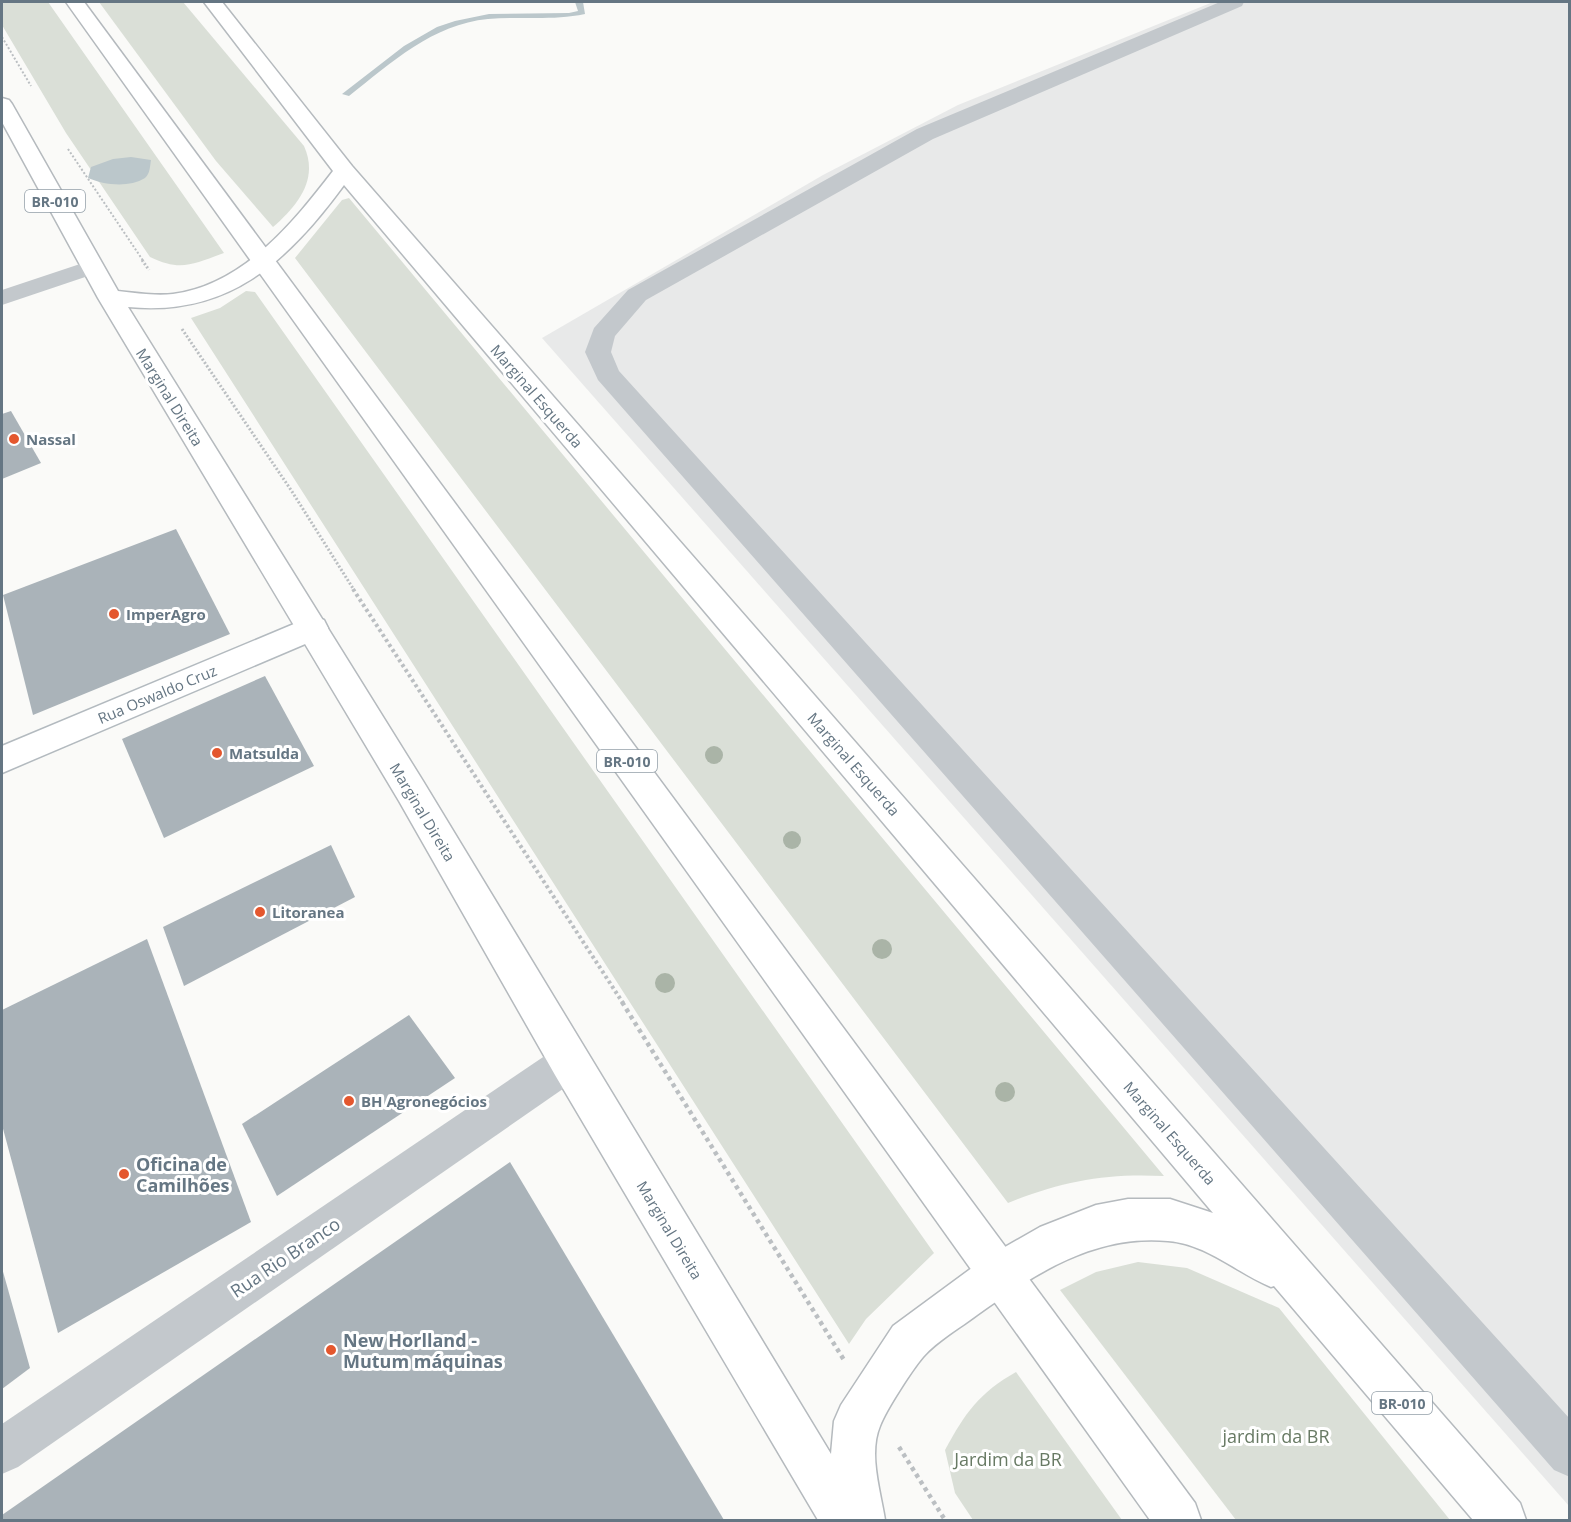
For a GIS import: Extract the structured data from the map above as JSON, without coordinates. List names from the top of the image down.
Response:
{
  "streets": {
    "main road": [
      "BR-010",
      "Marginal Esquerda",
      "Marginal Direita",
      "Rua Oswaldo Cruz"
    ],
    "street": ["Rua Rio Branco"]
  },
  "crossings": [
    ["Marginal Direita", "Rua Oswaldo Cruz"],
    ["Marginal Direita", "Rua Rio Branco"]
  ],
  "parks": ["jardim da BR", "Jardim da BR"],
  "places": [
    "Nassal",
    "ImperAgro",
    "Matsulda",
    "Litoranea",
    "BH Agronegócios",
    "Oficina de Camilhões",
    "New Horlland - Mutum máquinas"
  ]
}
